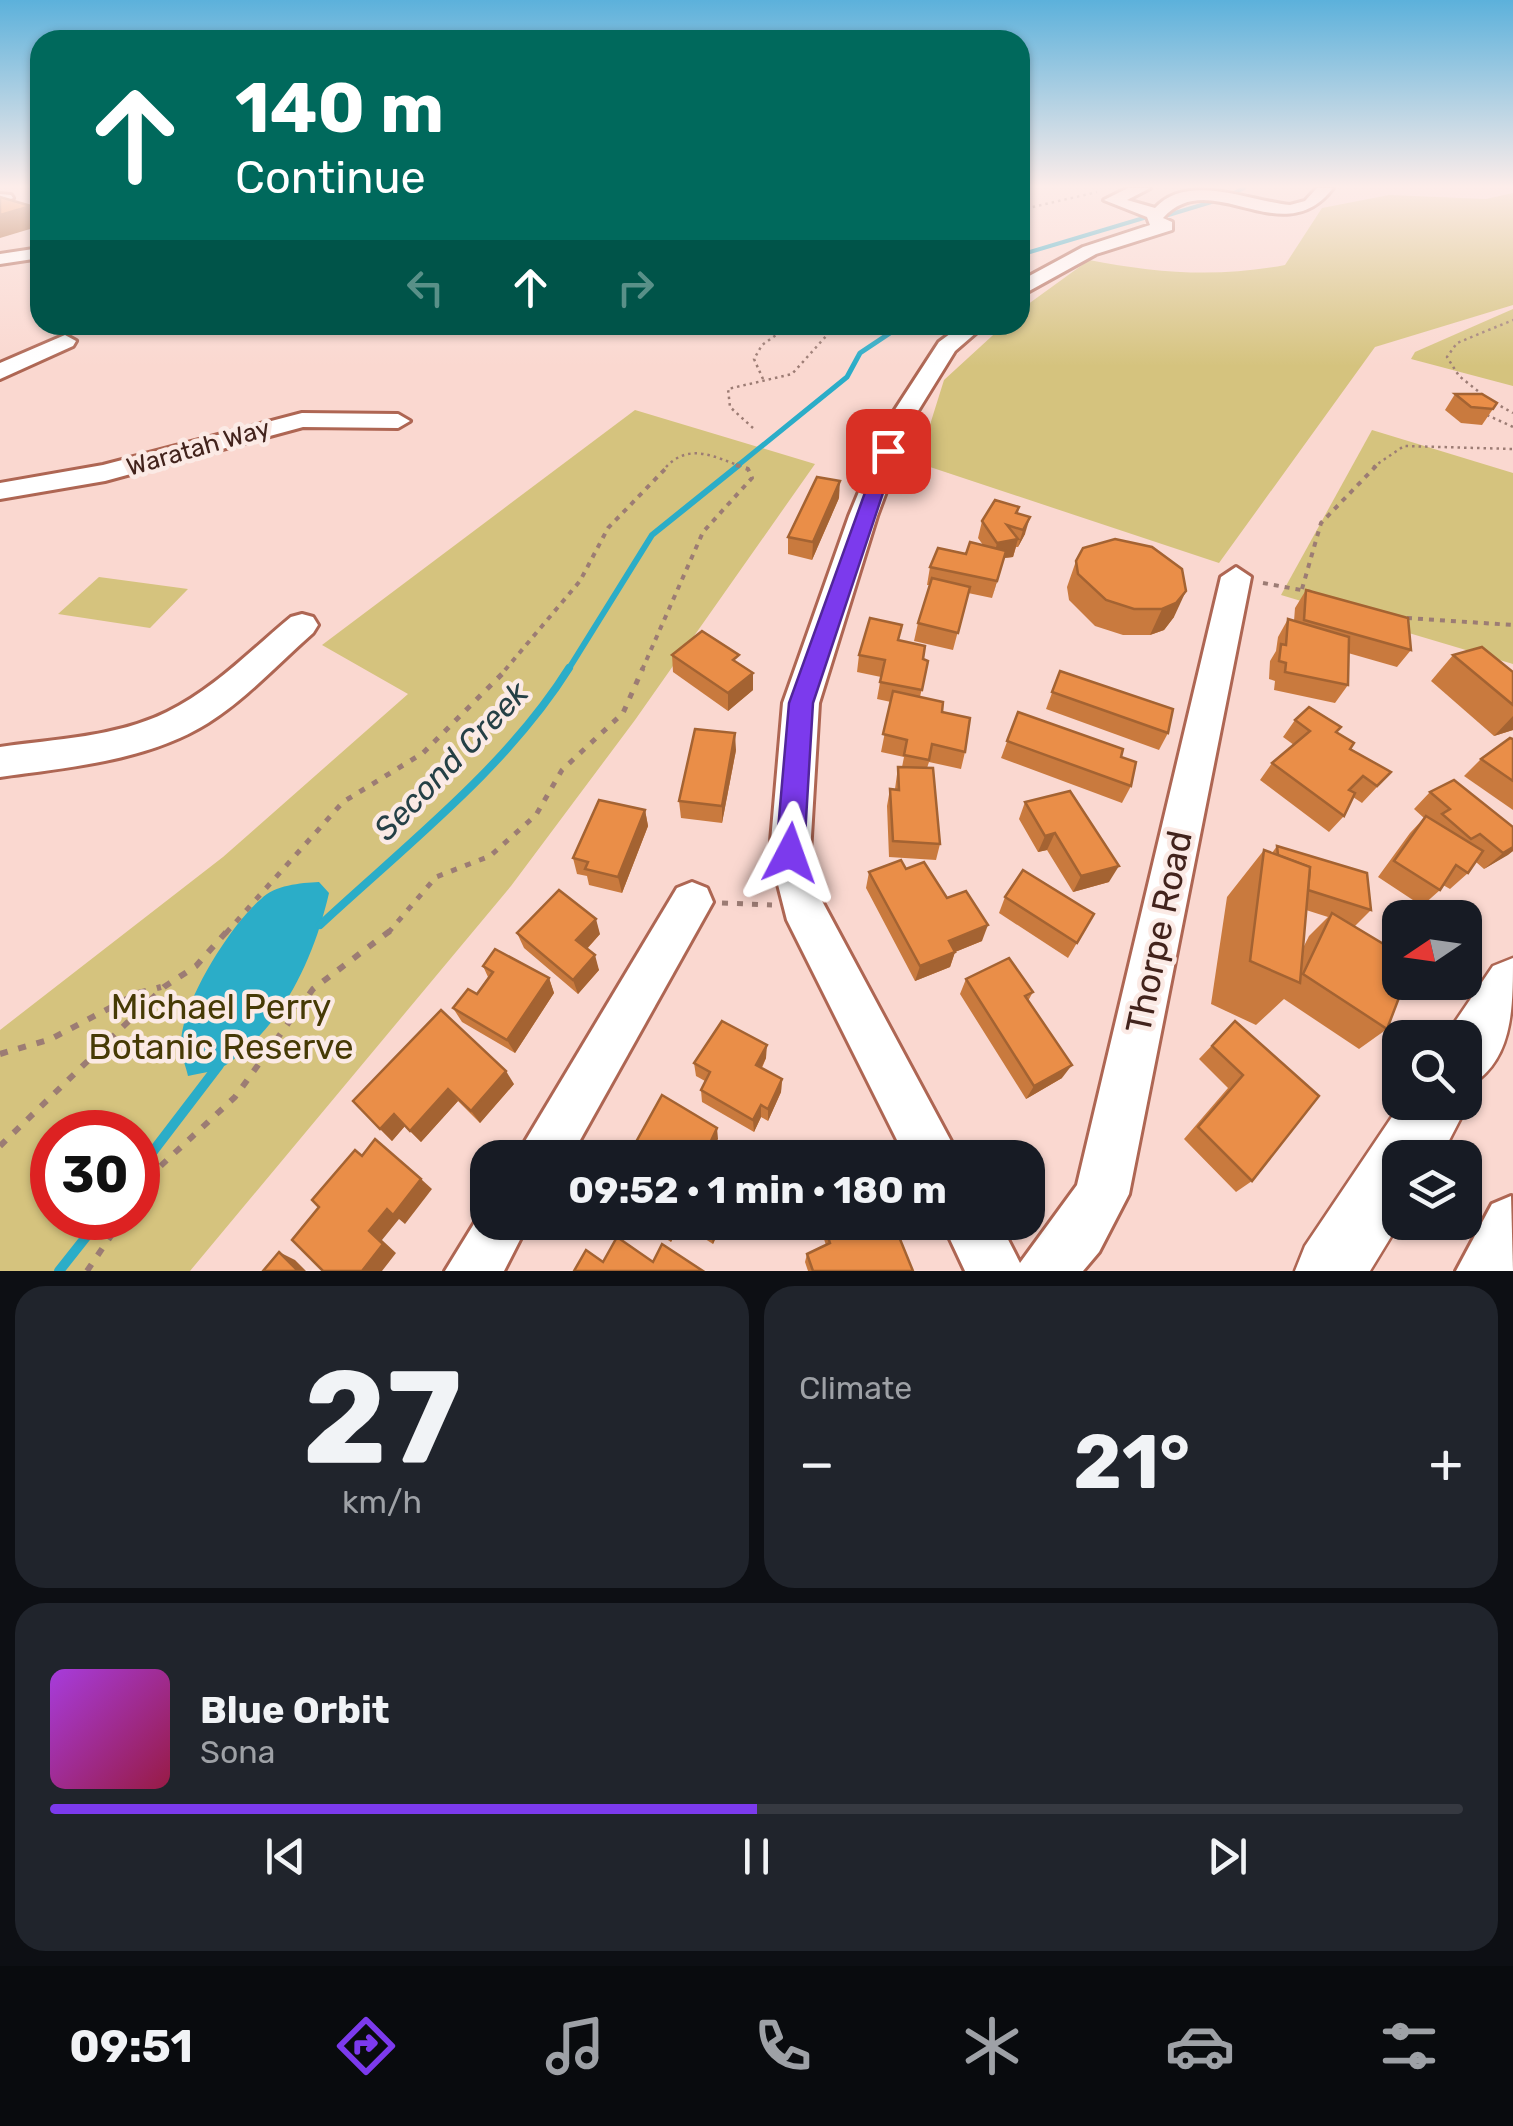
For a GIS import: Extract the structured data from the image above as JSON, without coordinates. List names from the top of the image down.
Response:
{
  "streets": {
    "street": ["Waratah Way", "Thorpe Road"]
  },
  "water": ["Second Creek"],
  "parks": ["Michael Perry Botanic Reserve"],
  "north": "left",
  "page": {
    "turn": ["140 m", "Continue"],
    "limit": "30",
    "trip": "09:52 · 1 min · 180 m",
    "tile": [
      ["27", "km/h"],
      "Climate"
    ],
    "heat": ["−", "21°", "+"],
    "song": ["Blue Orbit", "Sona"],
    "tabs": "09:51"
  }
}
